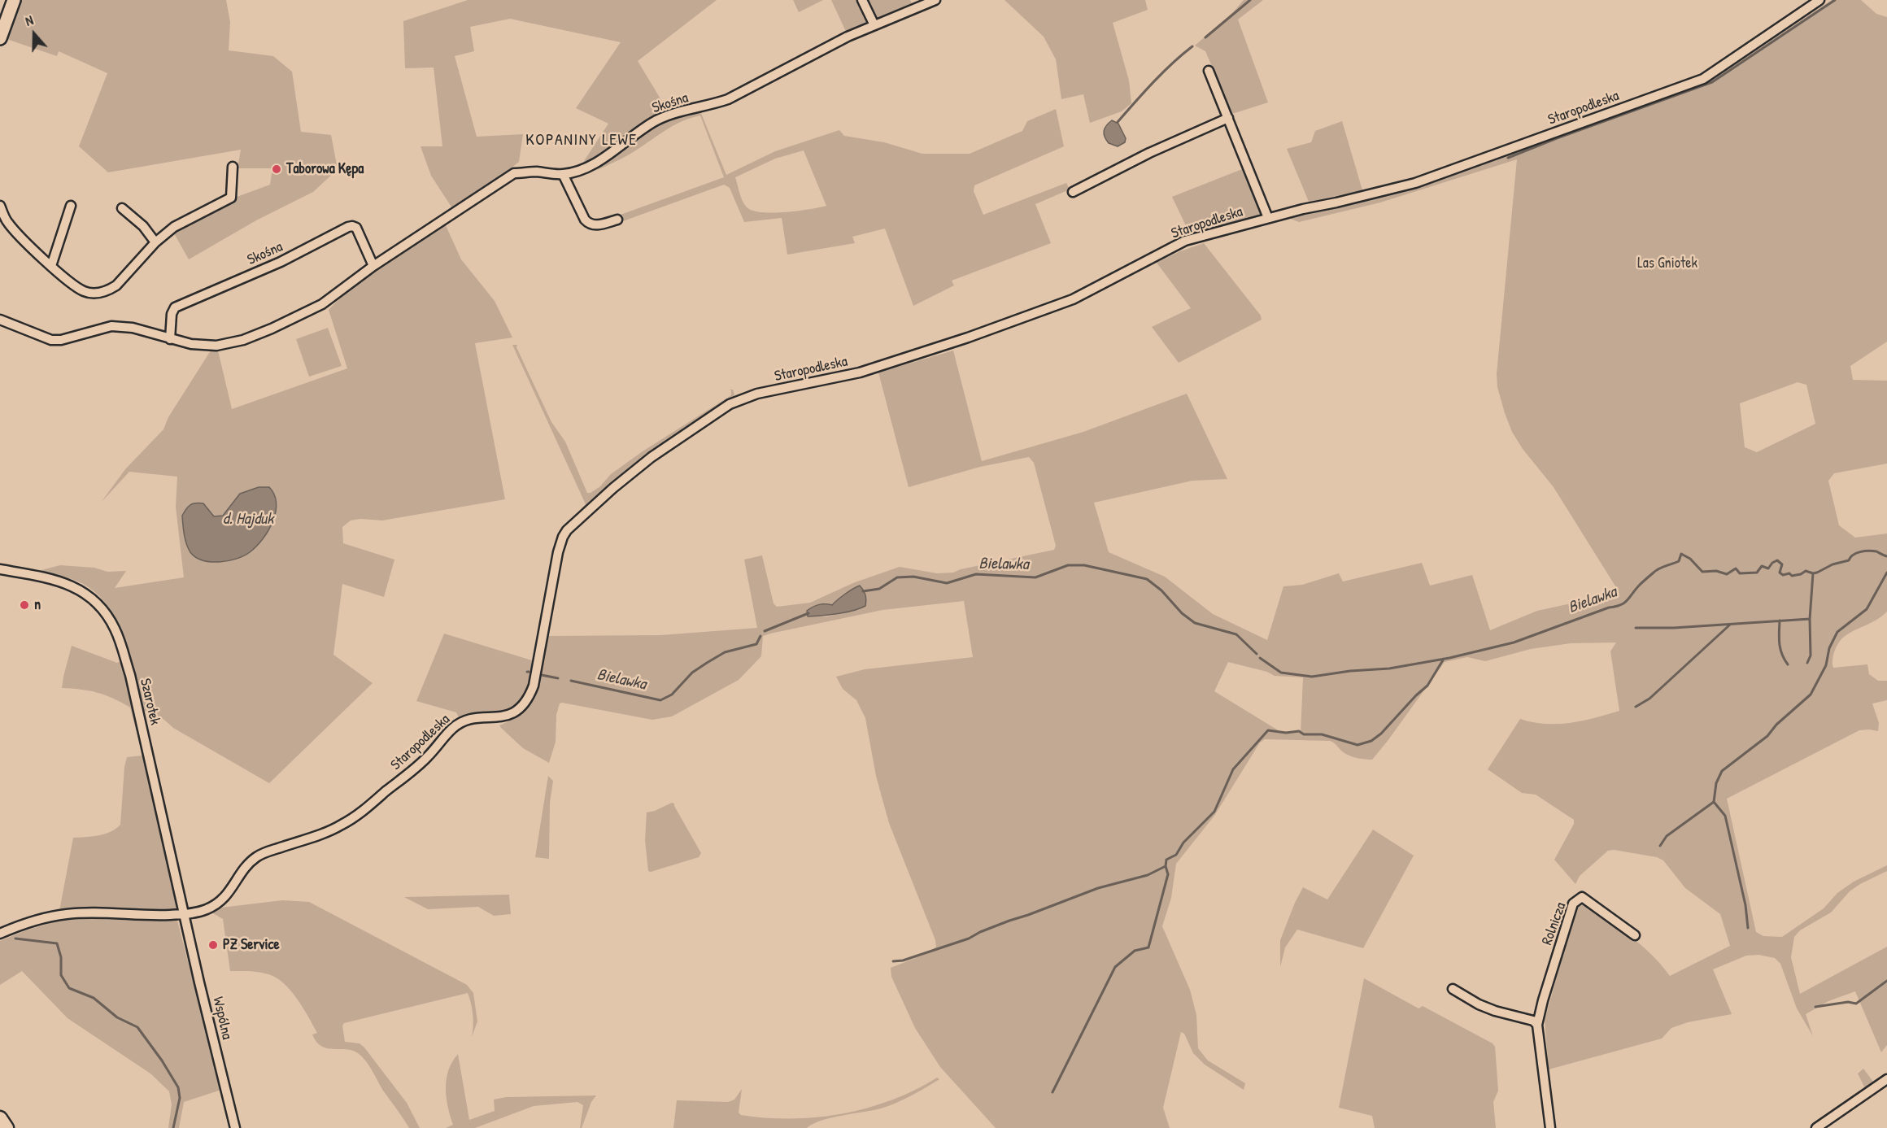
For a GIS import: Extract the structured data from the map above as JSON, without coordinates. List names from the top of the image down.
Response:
{
  "streets": {
    "street": [
      "Skośna",
      "Staropodleska",
      "Szarotek",
      "Rolnicza",
      "Wspólna"
    ]
  },
  "crossings": [
    ["Staropodleska", "Szarotek"],
    ["Staropodleska", "Wspólna"],
    ["Szarotek", "Wspólna"]
  ],
  "districts": ["KOPANINY LEWE"],
  "water": ["d. Hajduk", "Bielawka"],
  "parks": ["Las Gniotek"],
  "places": ["Taborowa Kępa", "n", "PZ Service"],
  "north": "top"
}
